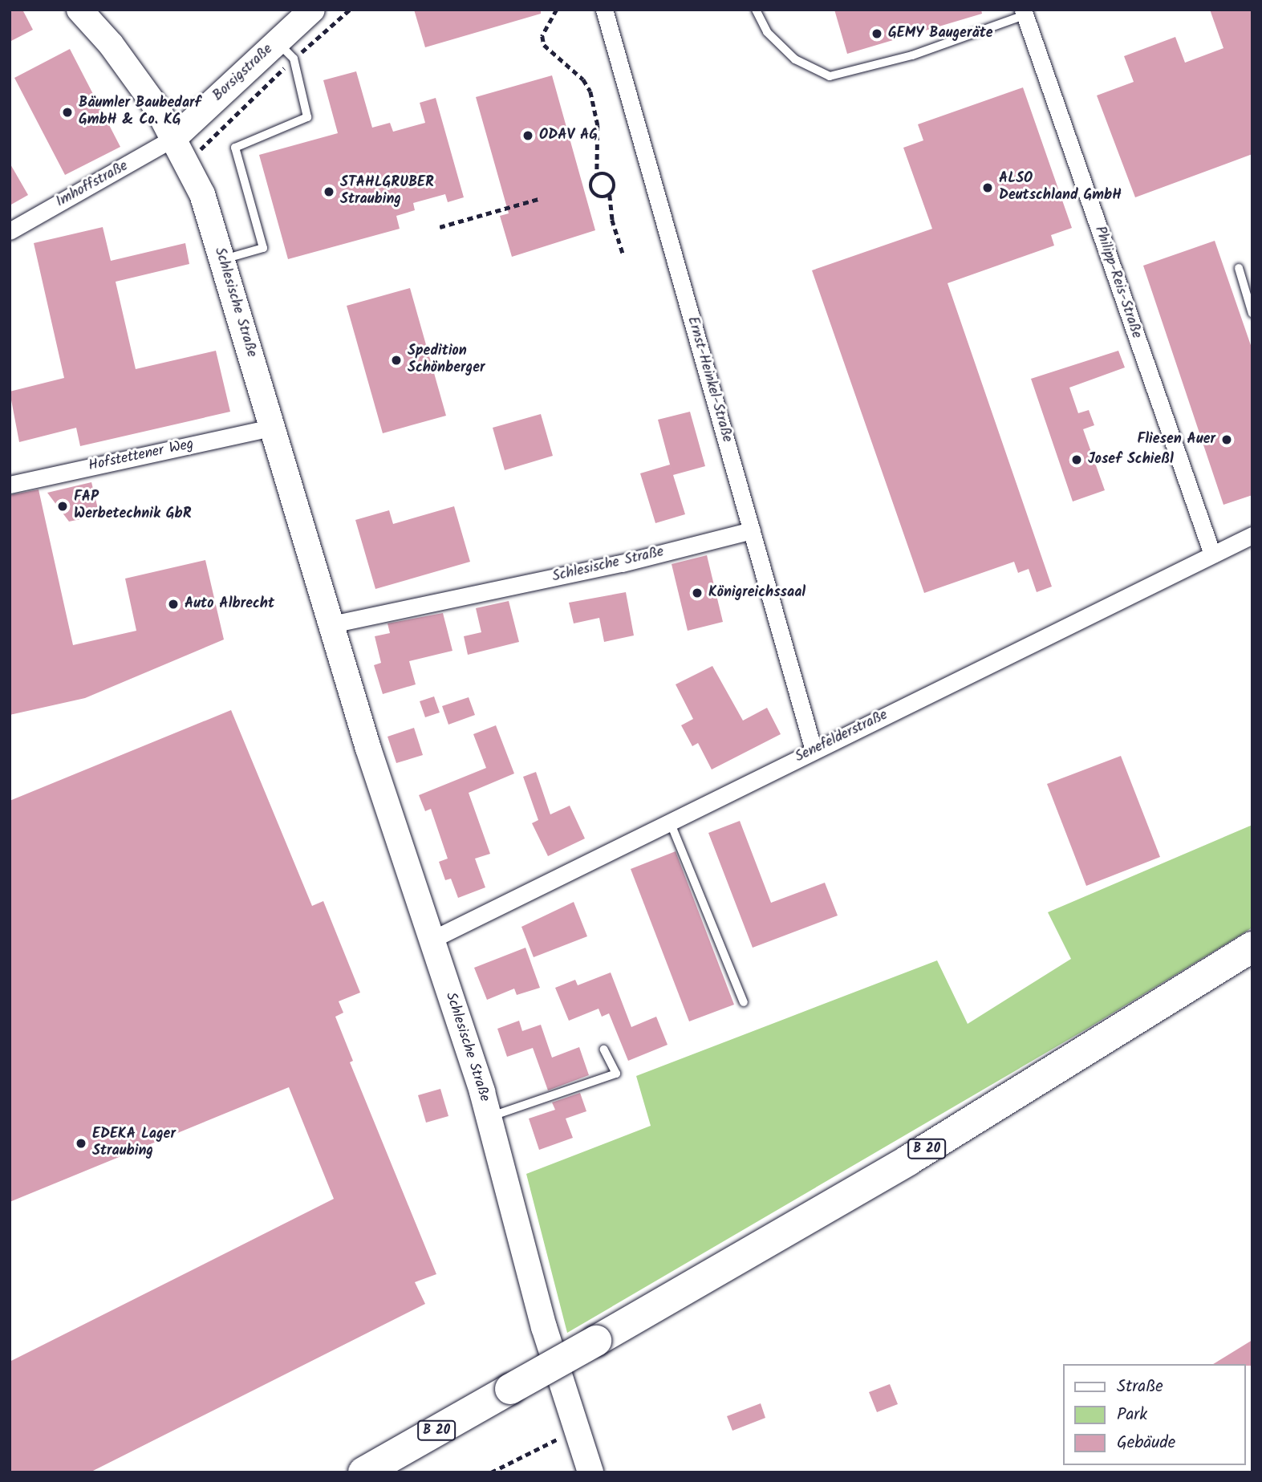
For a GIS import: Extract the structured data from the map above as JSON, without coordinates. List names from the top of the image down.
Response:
{
  "streets": {
    "highway": ["B 20"],
    "street": [
      "Borsigstraße",
      "Imhoffstraße",
      "Philipp-Reis-Straße",
      "Schlesische Straße",
      "Ernst-Heinkel-Straße",
      "Hofstettener Weg",
      "Senefelderstraße"
    ]
  },
  "crossings": [
    ["Borsigstraße", "Imhoffstraße"],
    ["Borsigstraße", "Schlesische Straße"],
    ["Imhoffstraße", "Schlesische Straße"],
    ["Philipp-Reis-Straße", "Senefelderstraße"],
    ["Schlesische Straße", "Ernst-Heinkel-Straße"],
    ["Schlesische Straße", "Hofstettener Weg"],
    ["Schlesische Straße", "Senefelderstraße"],
    ["Ernst-Heinkel-Straße", "Senefelderstraße"]
  ],
  "places": [
    "GEMY Baugeräte",
    "Bäumler Baubedarf GmbH & Co. KG",
    "ODAV AG",
    "ALSO Deutschland GmbH",
    "STAHLGRUBER Straubing",
    "Spedition Schönberger",
    "Fliesen Auer",
    "Josef Schießl",
    "FAP Werbetechnik GbR",
    "Königreichssaal",
    "Auto Albrecht",
    "EDEKA Lager Straubing"
  ],
  "legend": ["Straße", "Park", "Gebäude"]
}
